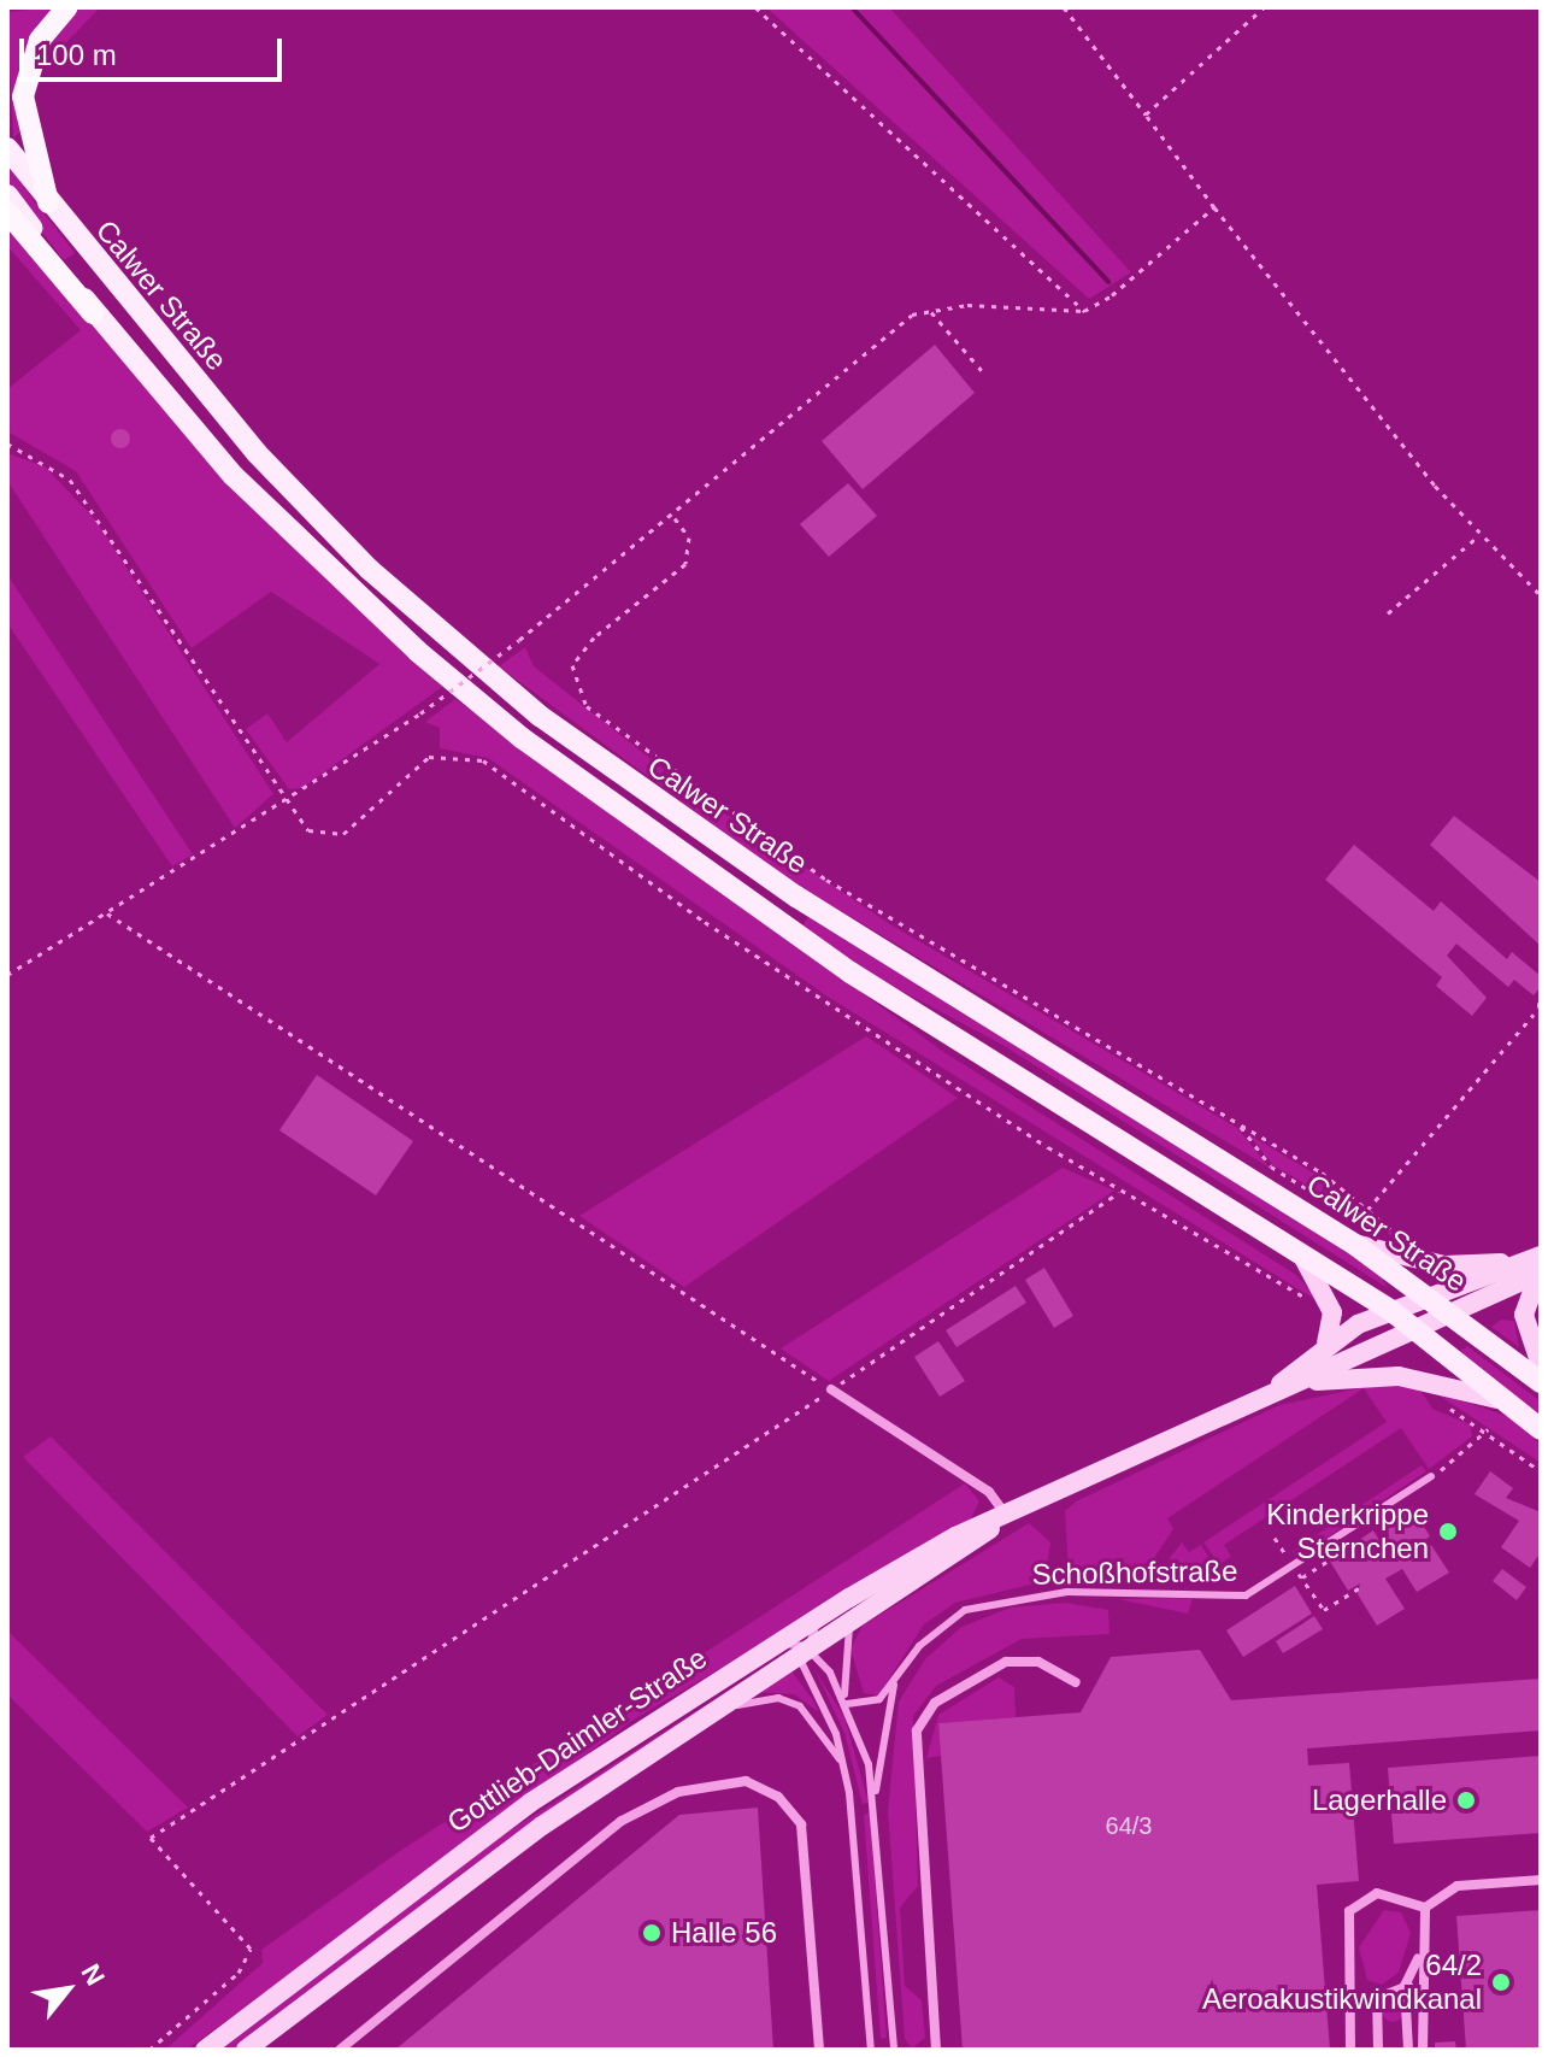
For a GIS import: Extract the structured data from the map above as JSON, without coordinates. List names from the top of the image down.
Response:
{
  "streets": {
    "main road": ["Calwer Straße", "Gottlieb-Daimler-Straße"],
    "lane": ["Schoßhofstraße"]
  },
  "crossings": [
    ["Calwer Straße", "Gottlieb-Daimler-Straße"]
  ],
  "places": [
    "Kinderkrippe Sternchen",
    "Lagerhalle",
    "Halle 56",
    "64/2 Aeroakustikwindkanal"
  ],
  "house_numbers": ["64/3"],
  "scale_bar": "100 m",
  "north": "top right"
}
